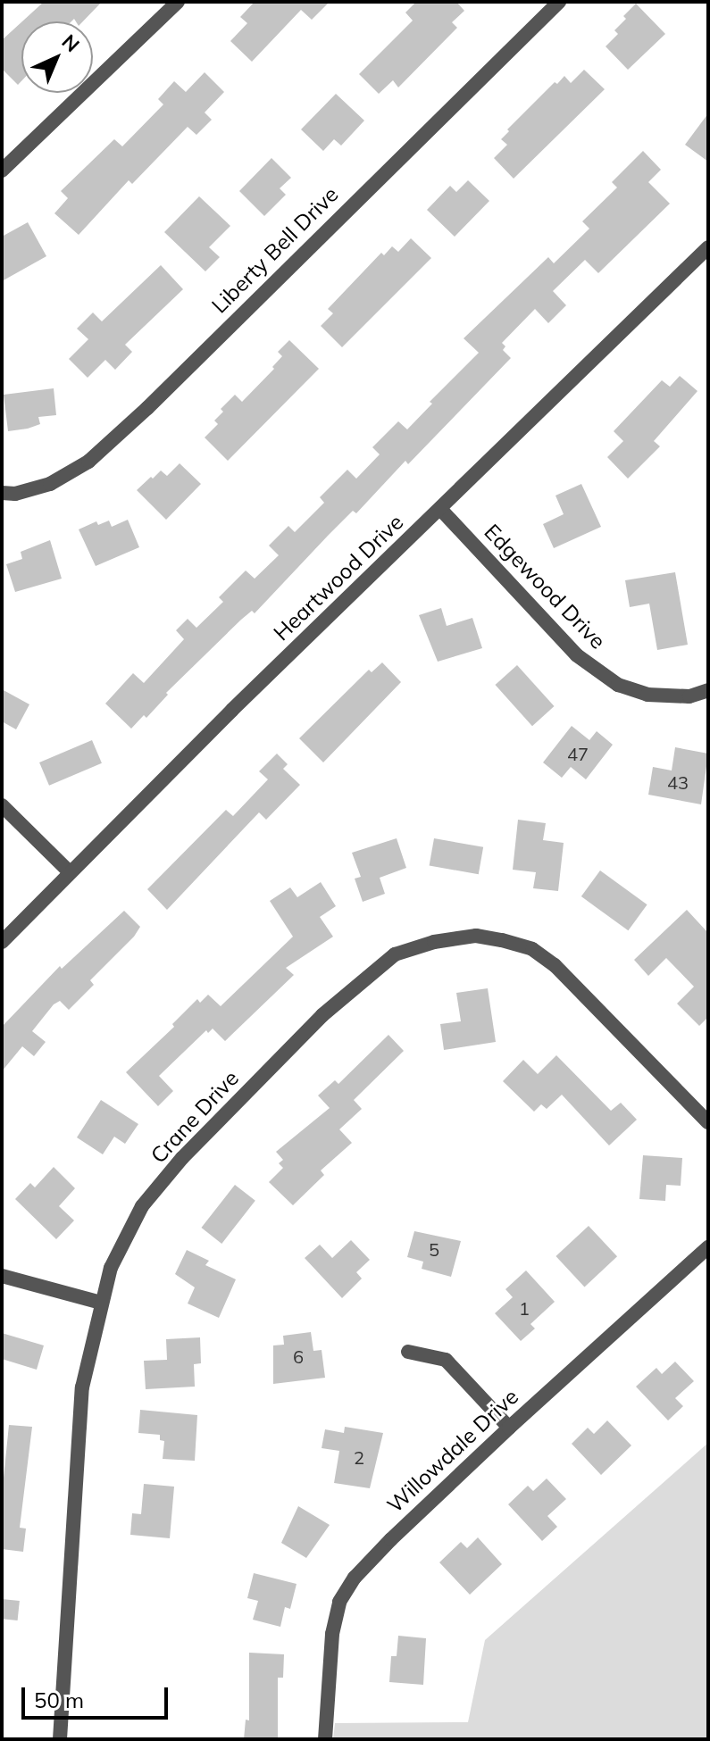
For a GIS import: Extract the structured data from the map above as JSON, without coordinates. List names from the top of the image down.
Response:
{
  "streets": {
    "street": [
      "Liberty Bell Drive",
      "Heartwood Drive",
      "Edgewood Drive",
      "Crane Drive",
      "Willowdale Drive"
    ]
  },
  "crossings": [
    ["Heartwood Drive", "Edgewood Drive"]
  ],
  "house_numbers": [
    "47",
    "43",
    "5",
    "1",
    "6",
    "2"
  ],
  "scale_bar": "50 m",
  "north": "top right"
}
